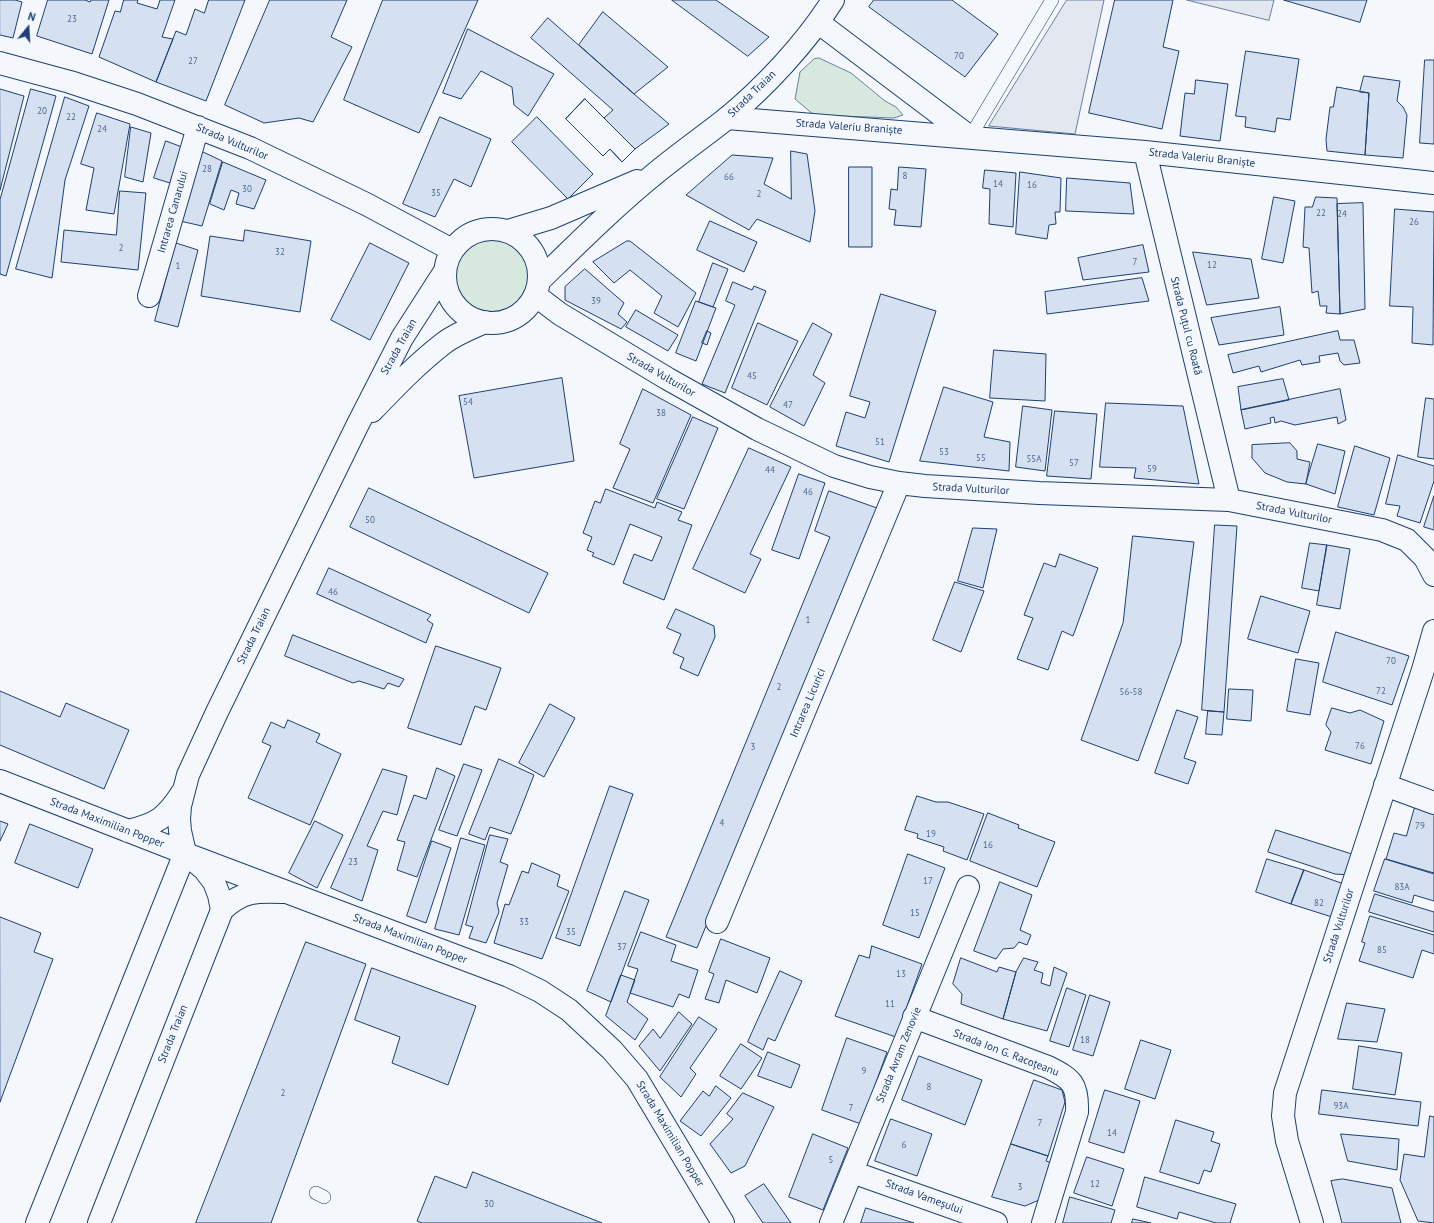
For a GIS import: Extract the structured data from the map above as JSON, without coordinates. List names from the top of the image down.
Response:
{
  "streets": {
    "street": [
      "Strada Traian",
      "Strada Valeriu Braniște",
      "Strada Vulturilor",
      "Intrarea Canarului",
      "Strada Puțul cu Roată",
      "Intrarea Licurici",
      "Strada Maximilian Popper",
      "Strada Ion G. Racoțeanu",
      "Strada Avram Zenovie",
      "Strada Vameșului"
    ]
  },
  "crossings": [
    ["Strada Traian", "Strada Valeriu Braniște"],
    ["Strada Traian", "Strada Vulturilor"],
    ["Strada Traian", "Strada Maximilian Popper"],
    ["Strada Valeriu Braniște", "Strada Puțul cu Roată"],
    ["Strada Vulturilor", "Intrarea Canarului"],
    ["Strada Vulturilor", "Strada Puțul cu Roată"],
    ["Strada Vulturilor", "Intrarea Licurici"],
    ["Strada Ion G. Racoțeanu", "Strada Avram Zenovie"],
    ["Strada Avram Zenovie", "Strada Vameșului"]
  ],
  "house_numbers": [
    "23",
    "70",
    "27",
    "20",
    "22",
    "24",
    "28",
    "8",
    "66",
    "14",
    "16",
    "30",
    "35",
    "2",
    "22",
    "24",
    "26",
    "2",
    "32",
    "7",
    "12",
    "1",
    "39",
    "45",
    "54",
    "47",
    "38",
    "51",
    "53",
    "55",
    "55A",
    "57",
    "59",
    "44",
    "46",
    "50",
    "46",
    "1",
    "70",
    "2",
    "72",
    "56-58",
    "76",
    "3",
    "4",
    "79",
    "19",
    "16",
    "23",
    "17",
    "83A",
    "82",
    "15",
    "33",
    "35",
    "37",
    "85",
    "13",
    "11",
    "18",
    "9",
    "8",
    "2",
    "93A",
    "7",
    "7",
    "14",
    "6",
    "5",
    "12",
    "3",
    "30"
  ],
  "north": "top"
}
